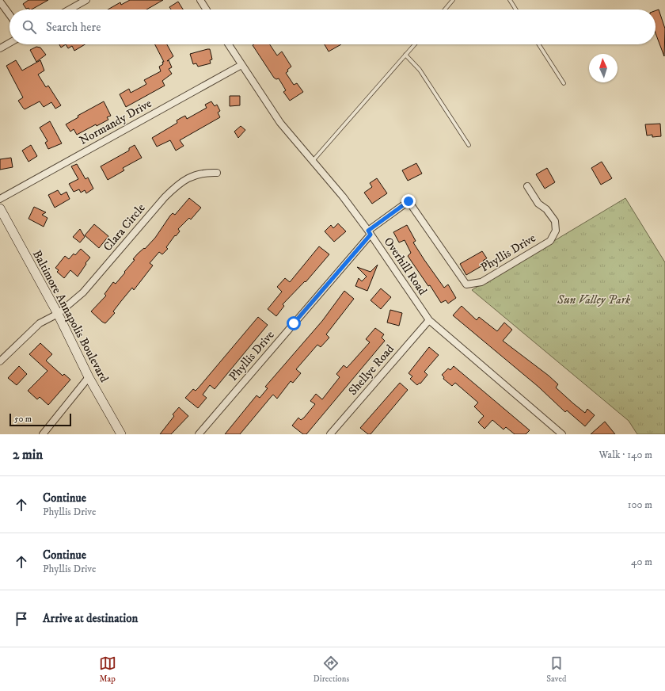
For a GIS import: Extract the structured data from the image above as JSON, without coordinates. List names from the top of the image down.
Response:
{
  "streets": {
    "main road": ["Baltimore Annapolis Boulevard"],
    "street": [
      "Normandy Drive",
      "Clara Circle",
      "Phyllis Drive",
      "Overhill Road",
      "Shellye Road"
    ]
  },
  "crossings": [
    ["Normandy Drive", "Overhill Road"],
    ["Clara Circle", "Baltimore Annapolis Boulevard"],
    ["Phyllis Drive", "Overhill Road"],
    ["Overhill Road", "Shellye Road"]
  ],
  "parks": ["Sun Valley Park"],
  "scale_bar": "50 m",
  "north": "top",
  "page": {
    "search": "Search here",
    "scale": "50 m",
    "heading": ["2 min", "Walk · 140 m"],
    "list": [
      ["Continue", "Phyllis Drive", "100 m"],
      ["Continue", "Phyllis Drive", "40 m"],
      "Arrive at destination"
    ],
    "nav": ["Map", "Directions", "Saved"]
  }
}
